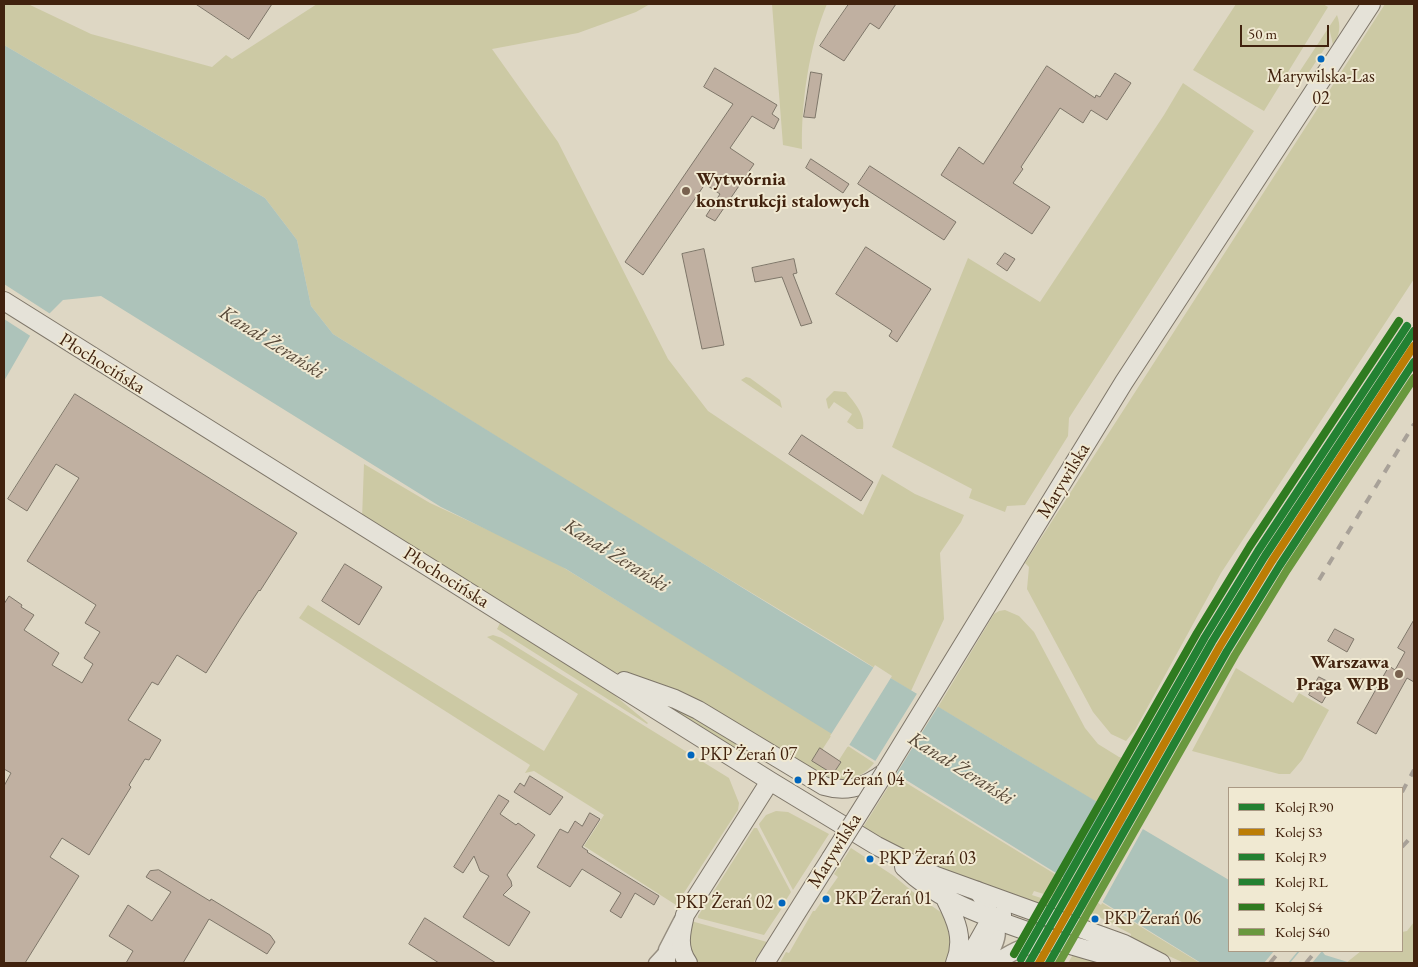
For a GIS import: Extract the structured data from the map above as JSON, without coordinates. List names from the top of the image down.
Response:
{
  "streets": {
    "main road": ["Płochocińska", "Marywilska"]
  },
  "water": ["Kanał Żerański"],
  "places": [
    "Marywilska-Las 02",
    "Wytwórnia konstrukcji stalowych",
    "Warszawa Praga WPB",
    "PKP Żerań 07",
    "PKP Żerań 04",
    "PKP Żerań 03",
    "PKP Żerań 01",
    "PKP Żerań 02",
    "PKP Żerań 06"
  ],
  "lines": [
    "rail line S4",
    "rail line R9",
    "rail line R90",
    "rail line S3",
    "rail line RL",
    "rail line S40"
  ],
  "legend": [
    "Kolej R90",
    "Kolej S3",
    "Kolej R9",
    "Kolej RL",
    "Kolej S4",
    "Kolej S40"
  ],
  "scale_bar": "50 m"
}
